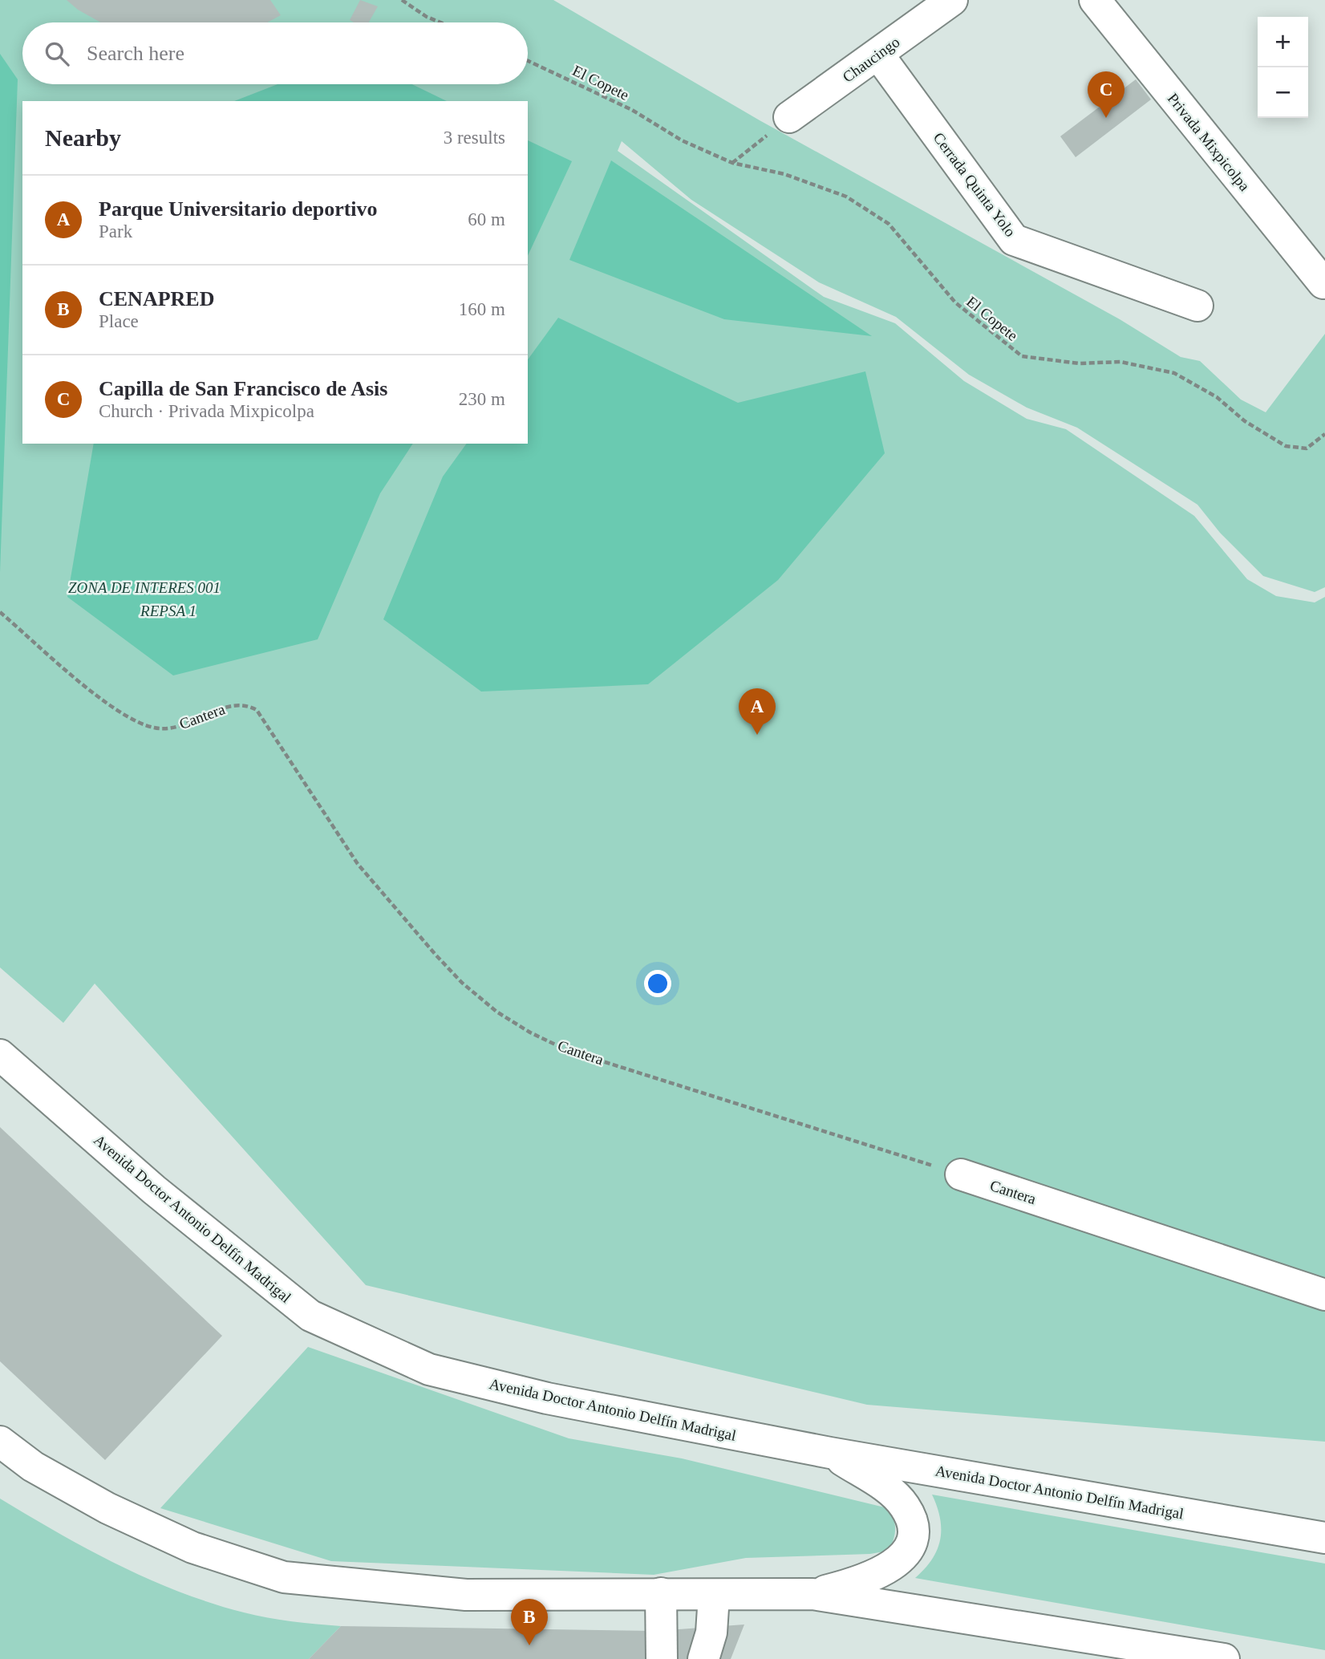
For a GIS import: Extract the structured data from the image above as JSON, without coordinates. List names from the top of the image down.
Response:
{
  "streets": {
    "main road": [
      "Chaucingo",
      "Privada Mixpicolpa",
      "Cerrada Quinta Yolo",
      "Cantera",
      "Avenida Doctor Antonio Delfín Madrigal"
    ],
    "path": ["El Copete"]
  },
  "crossings": [
    ["Chaucingo", "Cerrada Quinta Yolo"]
  ],
  "parks": ["ZONA DE INTERES 001", "REPSA 1"],
  "page": {
    "map_buttons": ["+", "−"],
    "search": "Search here",
    "pins": ["C", "A", "B"],
    "heading": ["Nearby", "3 results"],
    "list": [
      {
        "mark": "A",
        "name": "Parque Universitario deportivo",
        "note": "Park",
        "value": "60 m"
      },
      {
        "mark": "B",
        "name": "CENAPRED",
        "note": "Place",
        "value": "160 m"
      },
      {
        "mark": "C",
        "name": "Capilla de San Francisco de Asis",
        "note": "Church · Privada Mixpicolpa",
        "value": "230 m"
      }
    ]
  }
}
